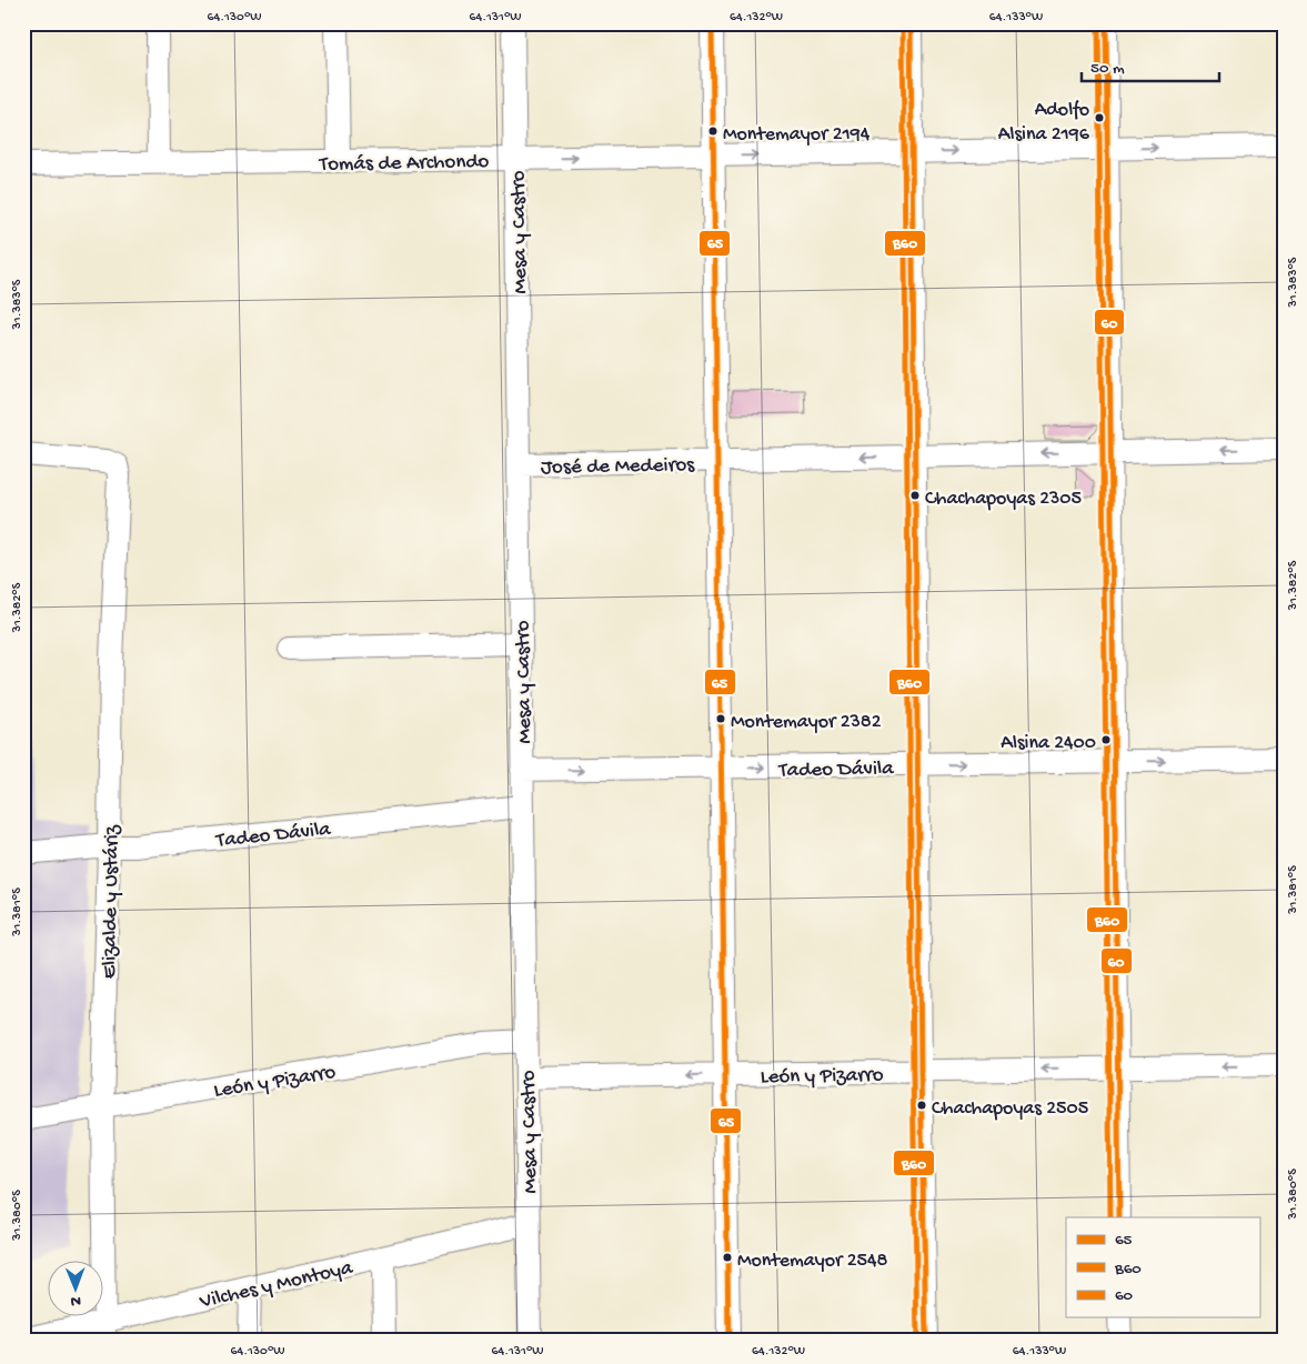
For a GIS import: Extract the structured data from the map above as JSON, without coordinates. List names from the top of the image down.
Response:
{
  "streets": {
    "street": [
      "Tomás de Archondo",
      "Mesa y Castro",
      "José de Medeiros",
      "Tadeo Dávila",
      "Elizalde y Ustáriz",
      "León y Pizarro",
      "Vilches y Montoya"
    ]
  },
  "crossings": [
    ["Tomás de Archondo", "Mesa y Castro"],
    ["Mesa y Castro", "José de Medeiros"],
    ["Mesa y Castro", "Tadeo Dávila"],
    ["Mesa y Castro", "León y Pizarro"],
    ["Mesa y Castro", "Vilches y Montoya"],
    ["Tadeo Dávila", "Elizalde y Ustáriz"],
    ["Elizalde y Ustáriz", "León y Pizarro"],
    ["Elizalde y Ustáriz", "Vilches y Montoya"]
  ],
  "one_way": [
    "Tomás de Archondo",
    "José de Medeiros",
    "Tadeo Dávila",
    "León y Pizarro"
  ],
  "places": [
    "Adolfo Alsina 2196",
    "Montemayor 2194",
    "Chachapoyas 2305",
    "Montemayor 2382",
    "Alsina 2400",
    "Chachapoyas 2505",
    "Montemayor 2548"
  ],
  "lines": ["transit line 65", "transit line B60", "transit line 60"],
  "legend": ["65", "B60", "60"],
  "scale_bar": "50 m",
  "north": "bottom",
  "coordinates": [
    "64.130°W",
    "64.131°W",
    "64.132°W",
    "64.133°W",
    "31.383°S",
    "31.382°S",
    "31.381°S",
    "31.380°S"
  ]
}
